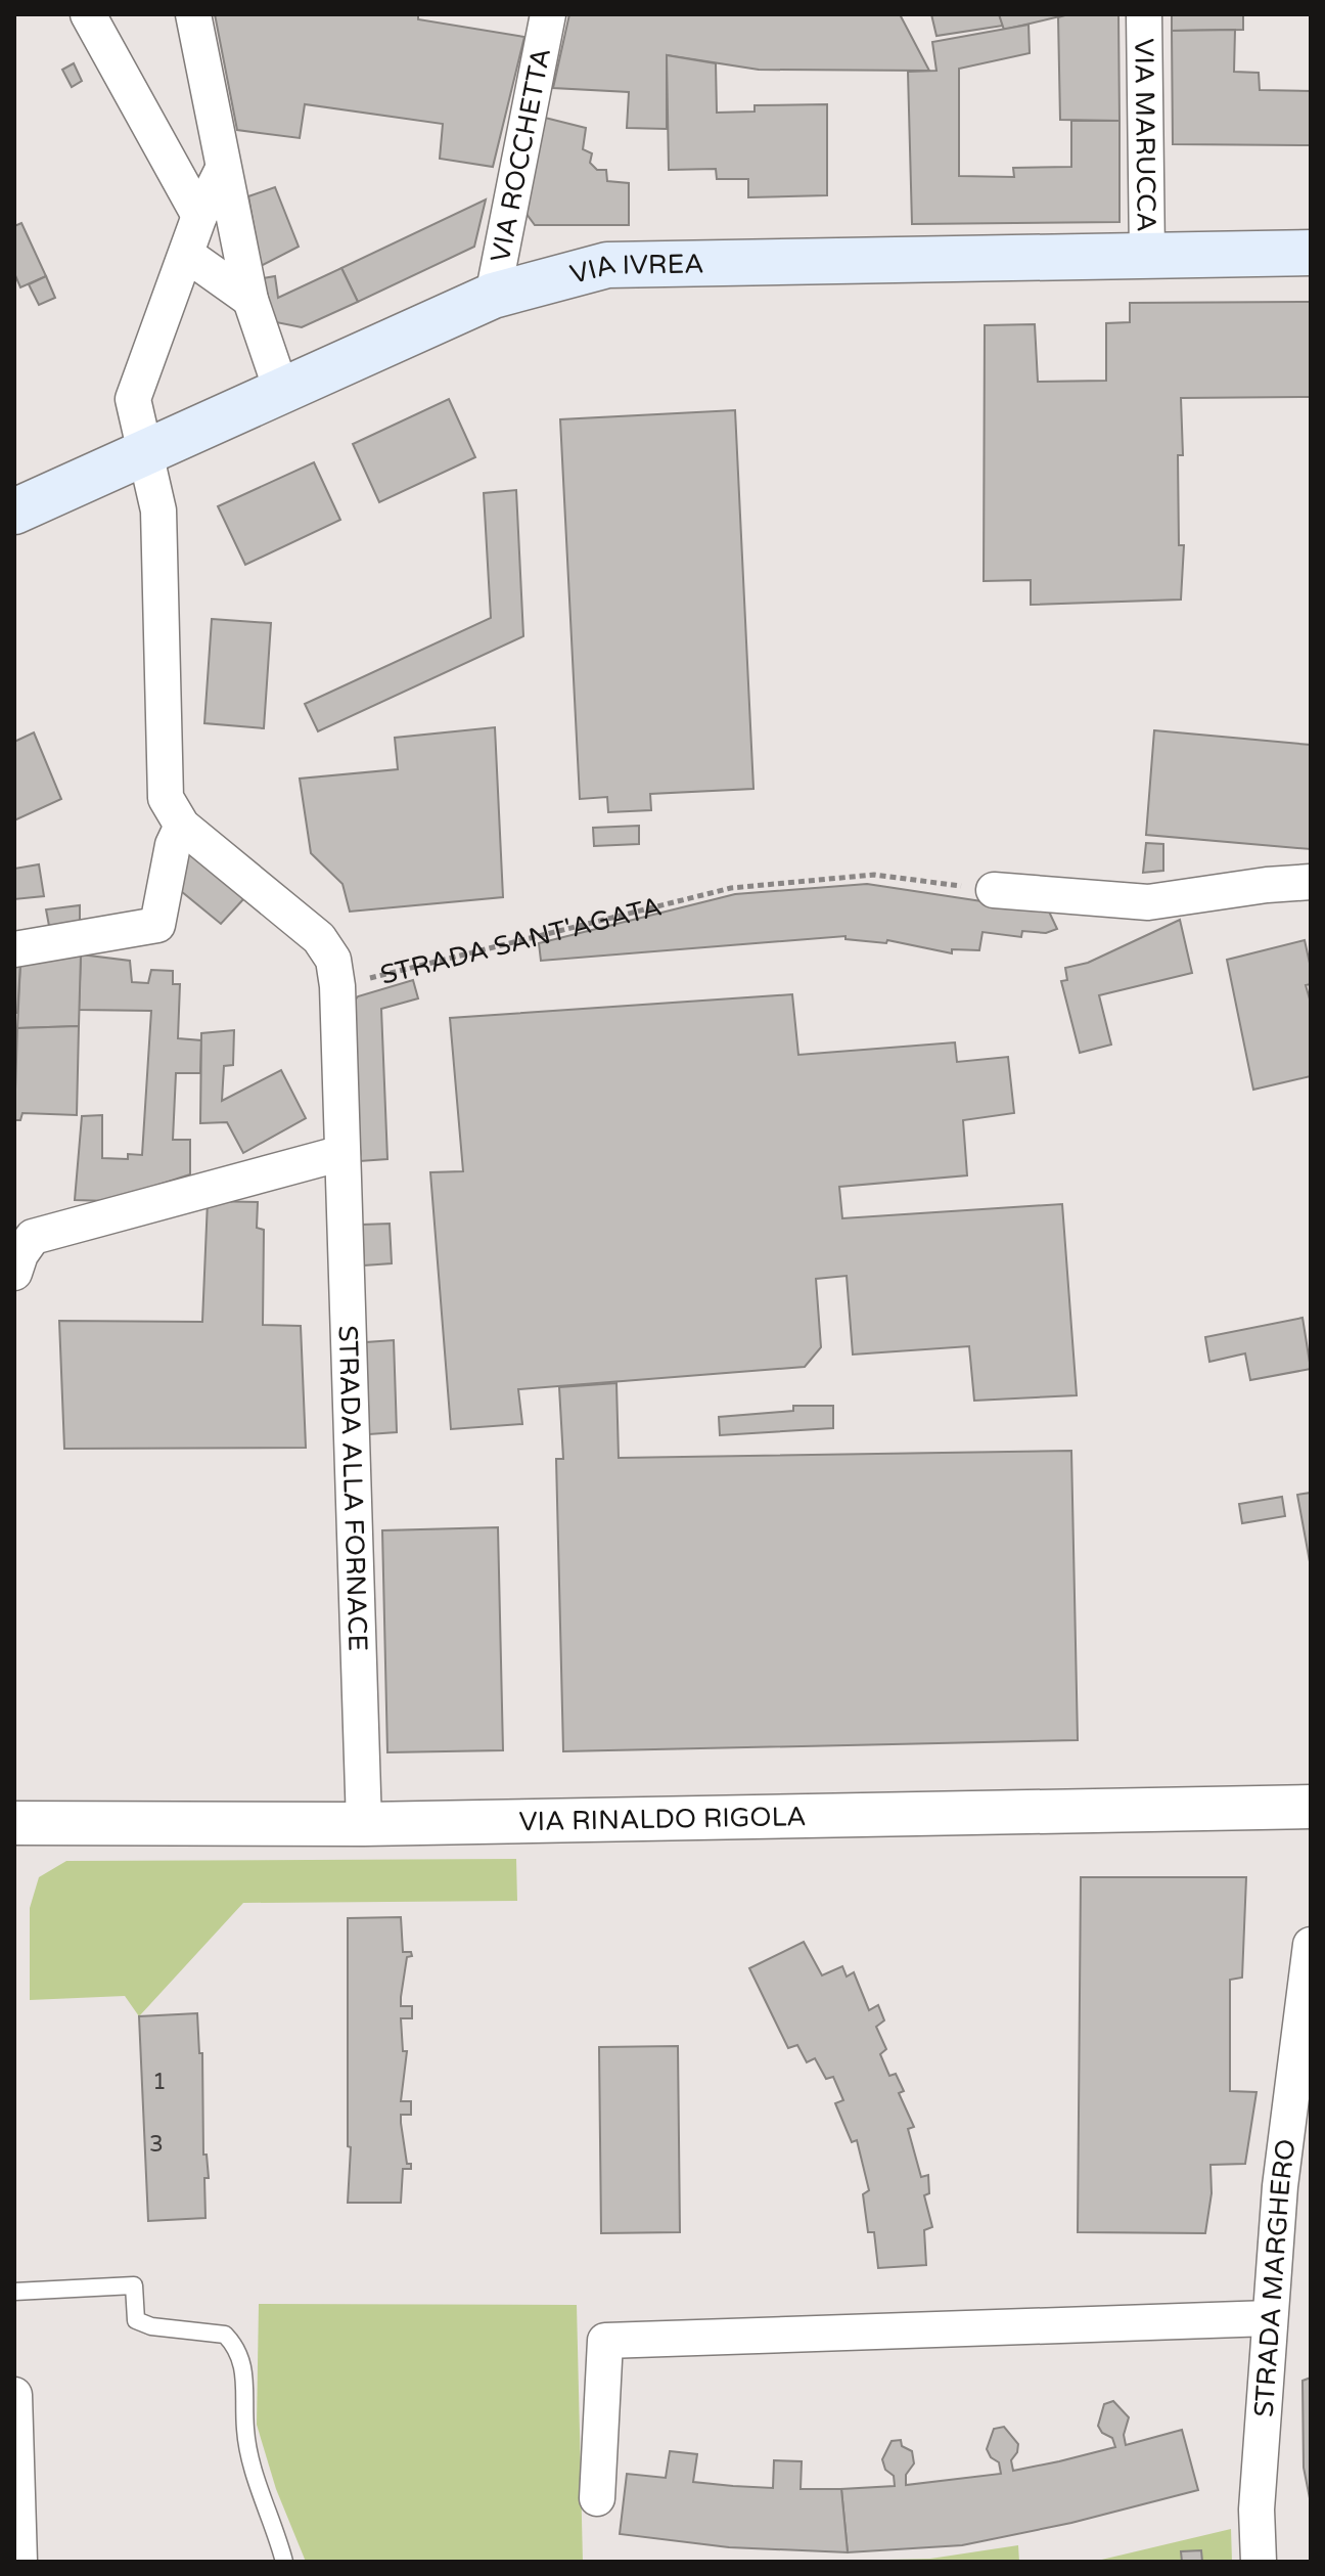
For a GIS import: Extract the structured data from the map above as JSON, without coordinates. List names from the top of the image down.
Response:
{
  "streets": {
    "main road": ["VIA IVREA"],
    "street": [
      "VIA MARUCCA",
      "VIA ROCCHETTA",
      "STRADA ALLA FORNACE",
      "VIA RINALDO RIGOLA",
      "STRADA MARGHERO"
    ],
    "path": ["STRADA SANT'AGATA"]
  },
  "crossings": [
    ["VIA MARUCCA", "VIA IVREA"],
    ["VIA ROCCHETTA", "VIA IVREA"],
    ["STRADA SANT'AGATA", "STRADA ALLA FORNACE"],
    ["STRADA ALLA FORNACE", "VIA RINALDO RIGOLA"]
  ],
  "house_numbers": ["1", "3"]
}
